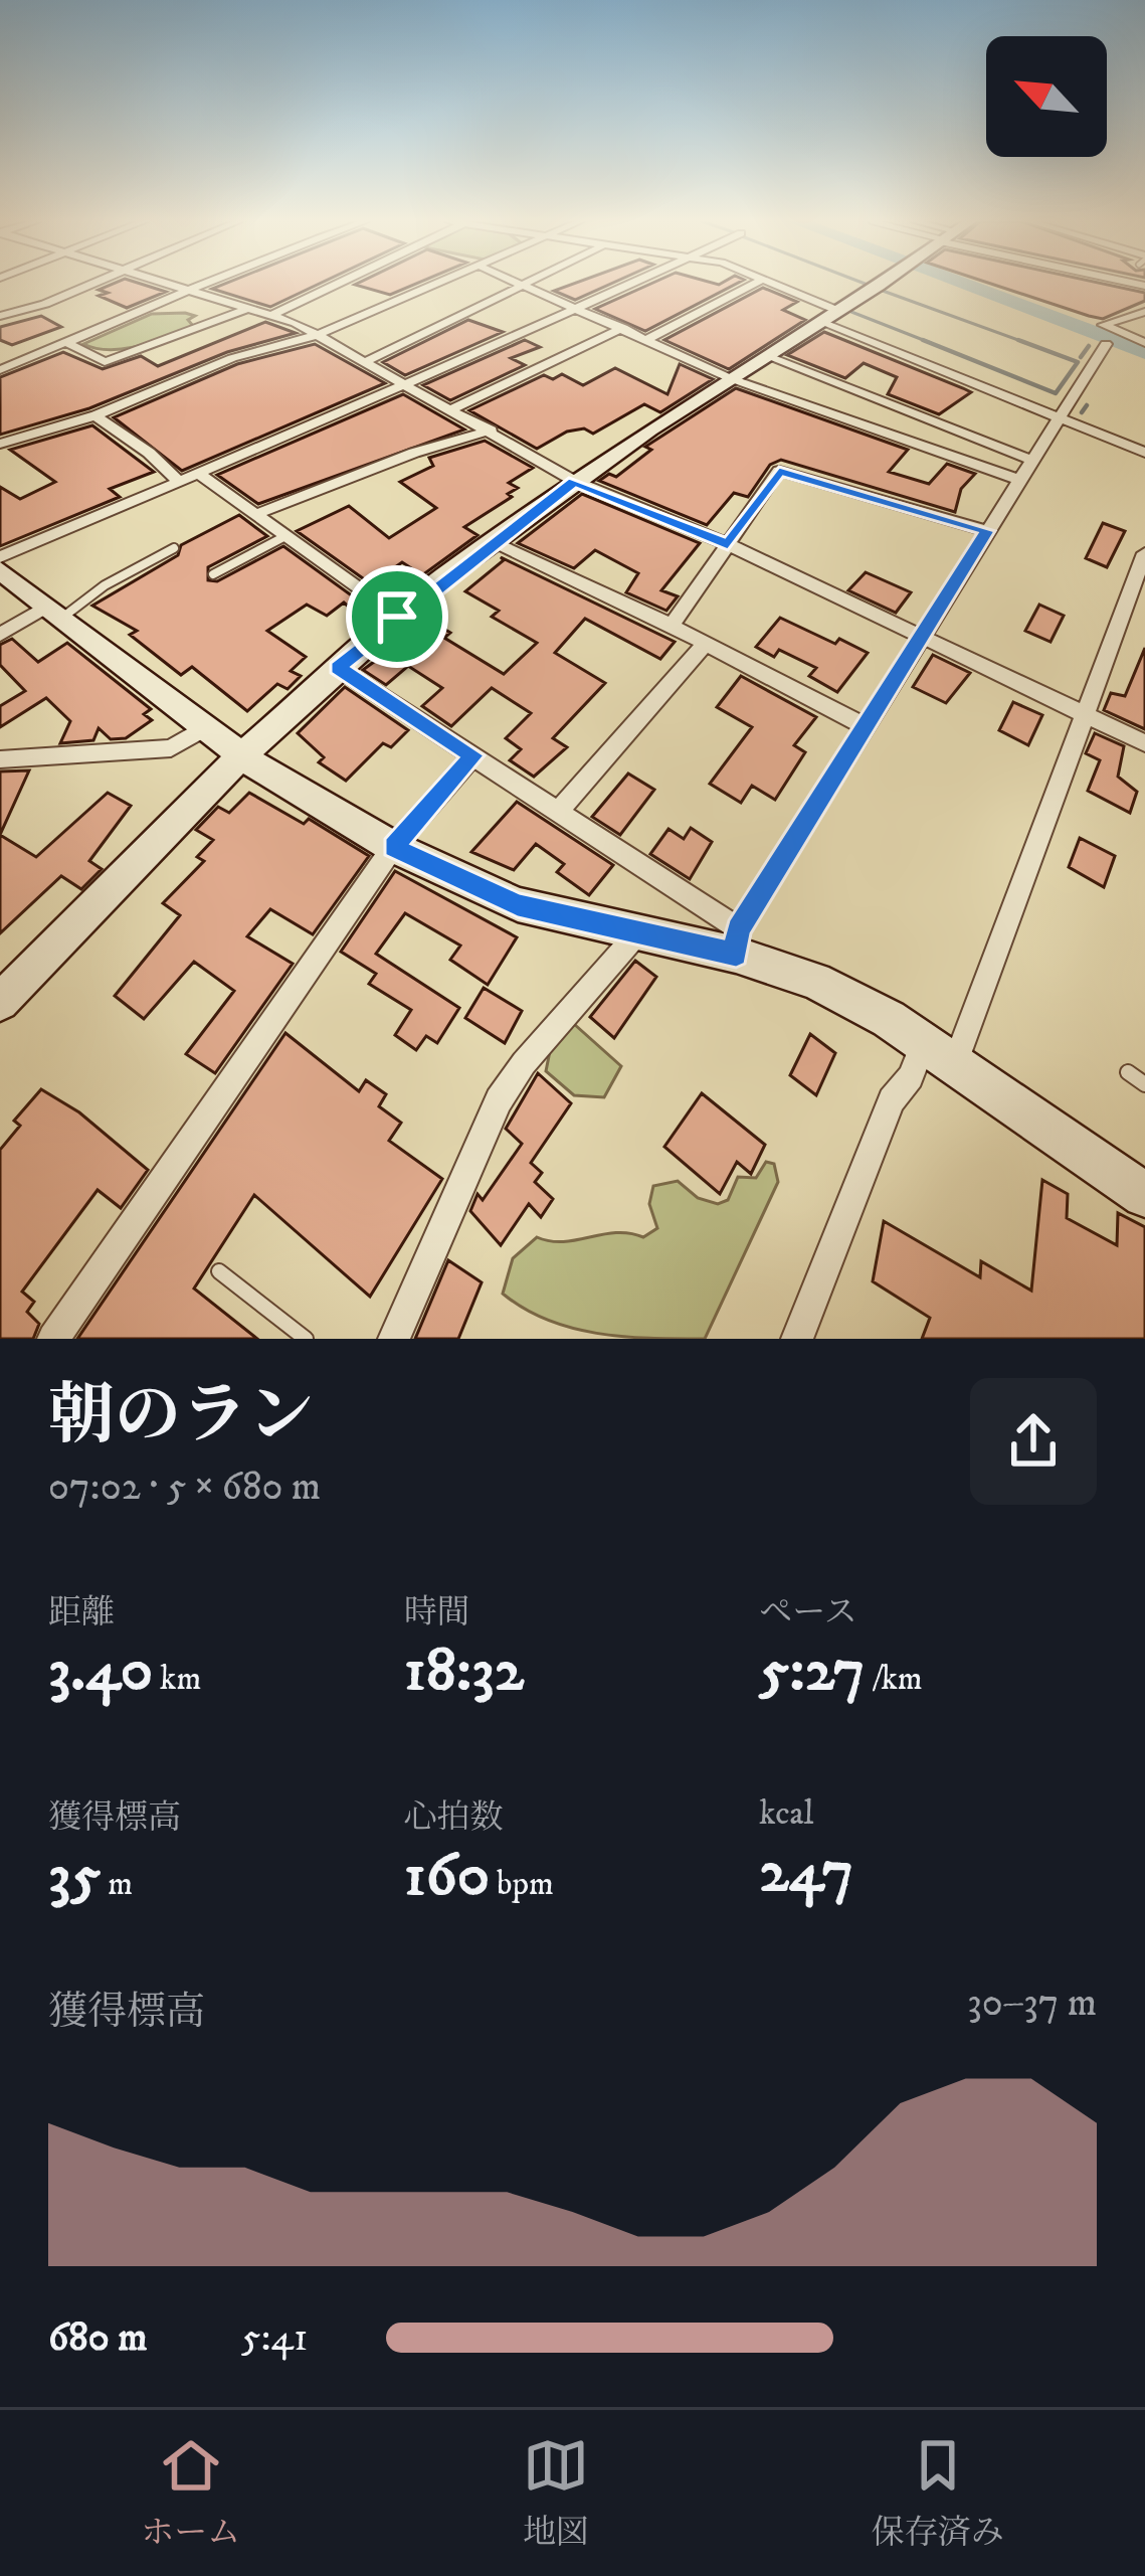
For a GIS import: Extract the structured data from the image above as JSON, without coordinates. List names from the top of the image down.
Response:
{
  "north": "top left",
  "page": {
    "heading": ["朝のラン", "07:02 · 5 × 680 m"],
    "stats": [
      ["距離", "3.40 km"],
      ["時間", "18:32"],
      ["ペース", "5:27 /km"],
      ["獲得標高", "35 m"],
      ["心拍数", "160 bpm"],
      ["kcal", "247"]
    ],
    "chart": ["獲得標高", "30–37 m"],
    "list": [
      {
        "name": "680 m",
        "note": "5:41"
      }
    ],
    "tabs": ["ホーム", "地図", "保存済み"]
  }
}
